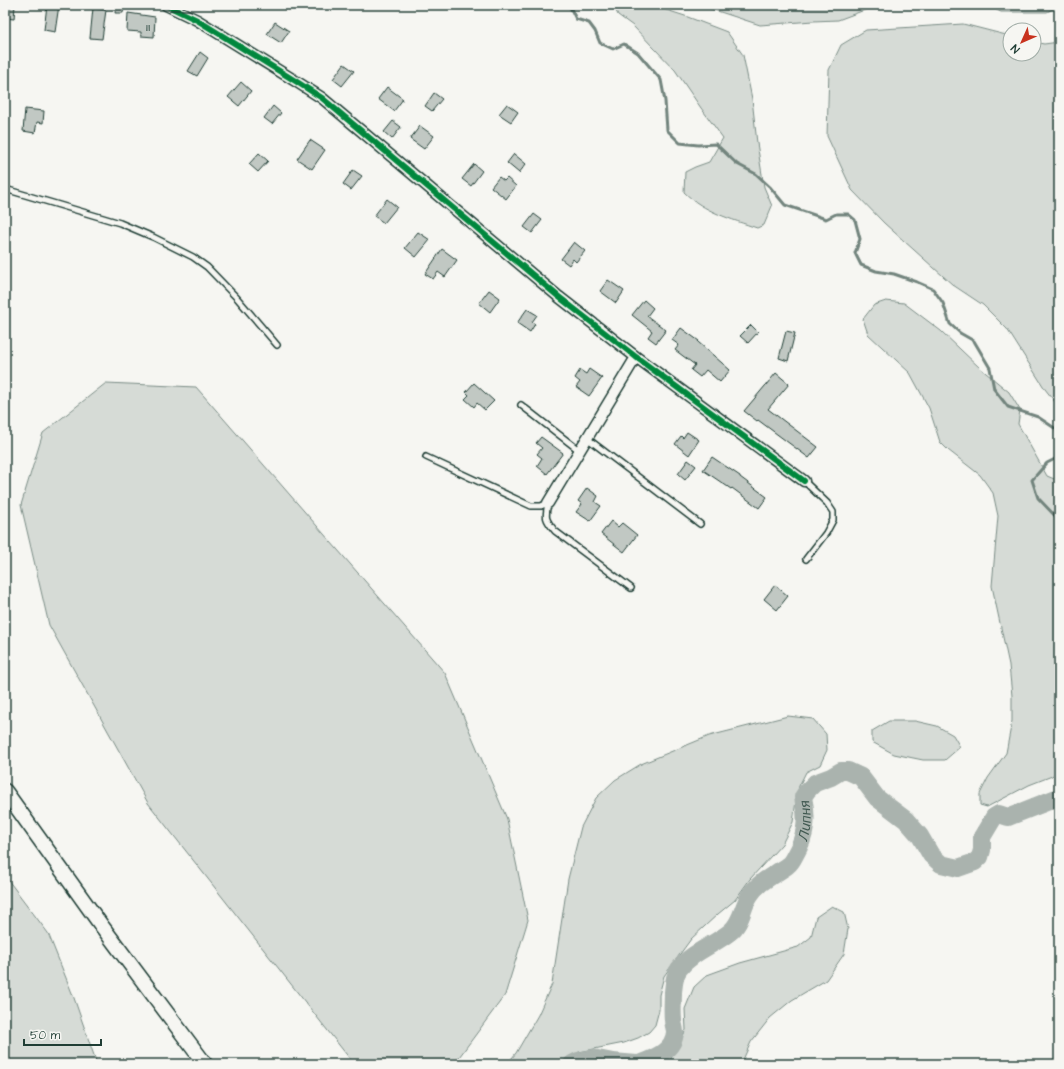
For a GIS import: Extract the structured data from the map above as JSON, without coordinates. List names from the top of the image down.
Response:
{
  "water": ["Липня"],
  "house_numbers": ["111"],
  "scale_bar": "50 m",
  "north": "bottom left"
}
